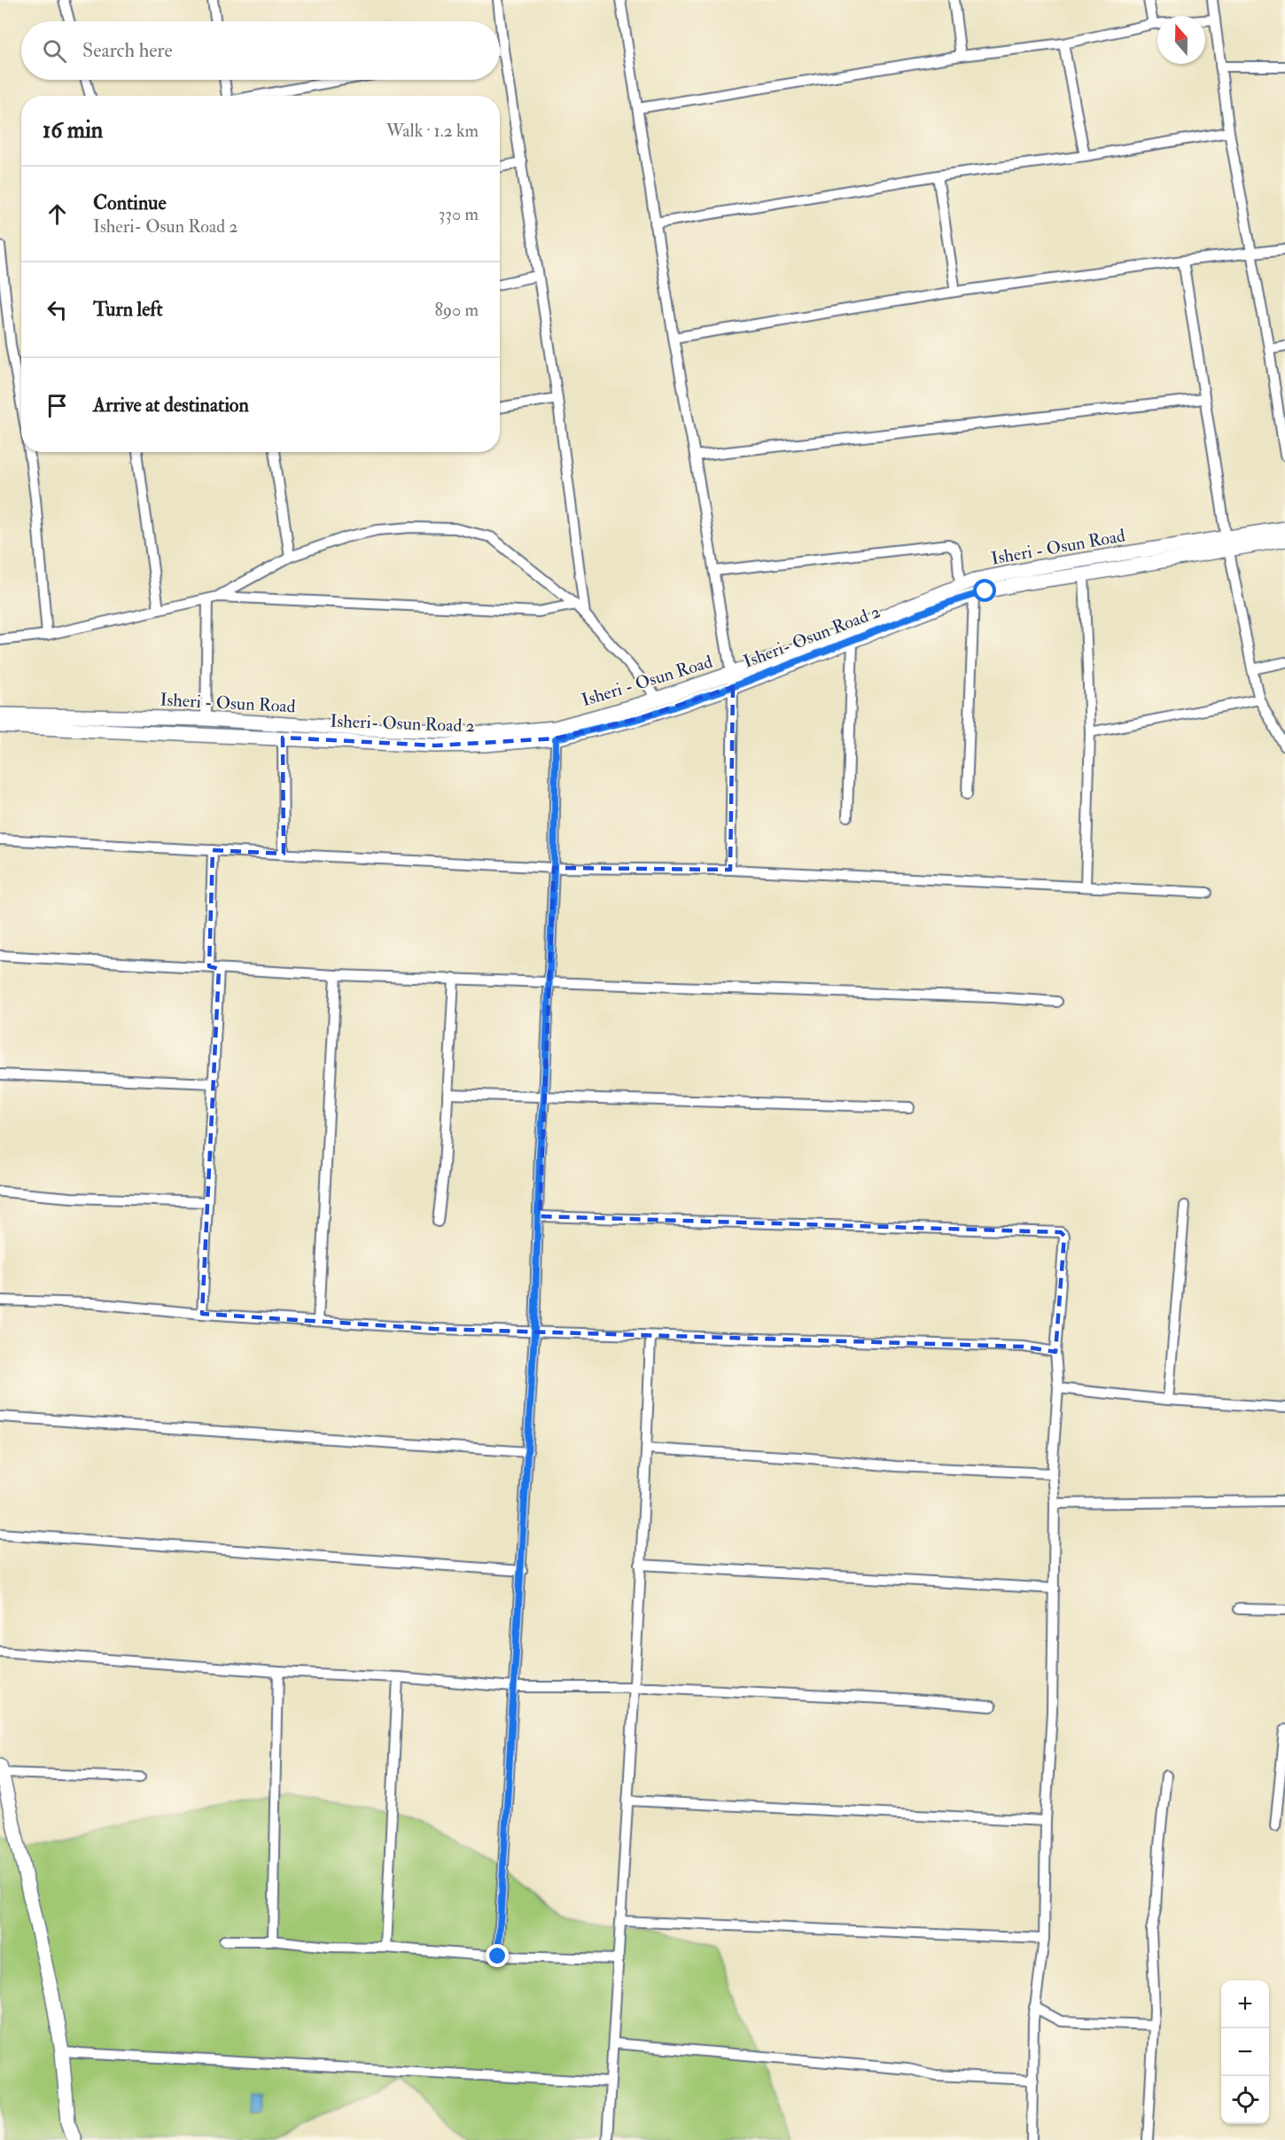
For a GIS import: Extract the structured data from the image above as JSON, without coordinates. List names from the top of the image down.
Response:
{
  "streets": {
    "main road": ["Isheri - Osun Road", "Isheri- Osun Road 2"]
  },
  "crossings": [
    ["Isheri - Osun Road", "Isheri- Osun Road 2"]
  ],
  "north": "top",
  "page": {
    "search": "Search here",
    "heading": ["16 min", "Walk · 1.2 km"],
    "list": [
      ["Continue", "Isheri- Osun Road 2", "330 m"],
      ["Turn left", "890 m"],
      "Arrive at destination"
    ],
    "map_buttons": ["+", "−"]
  }
}
